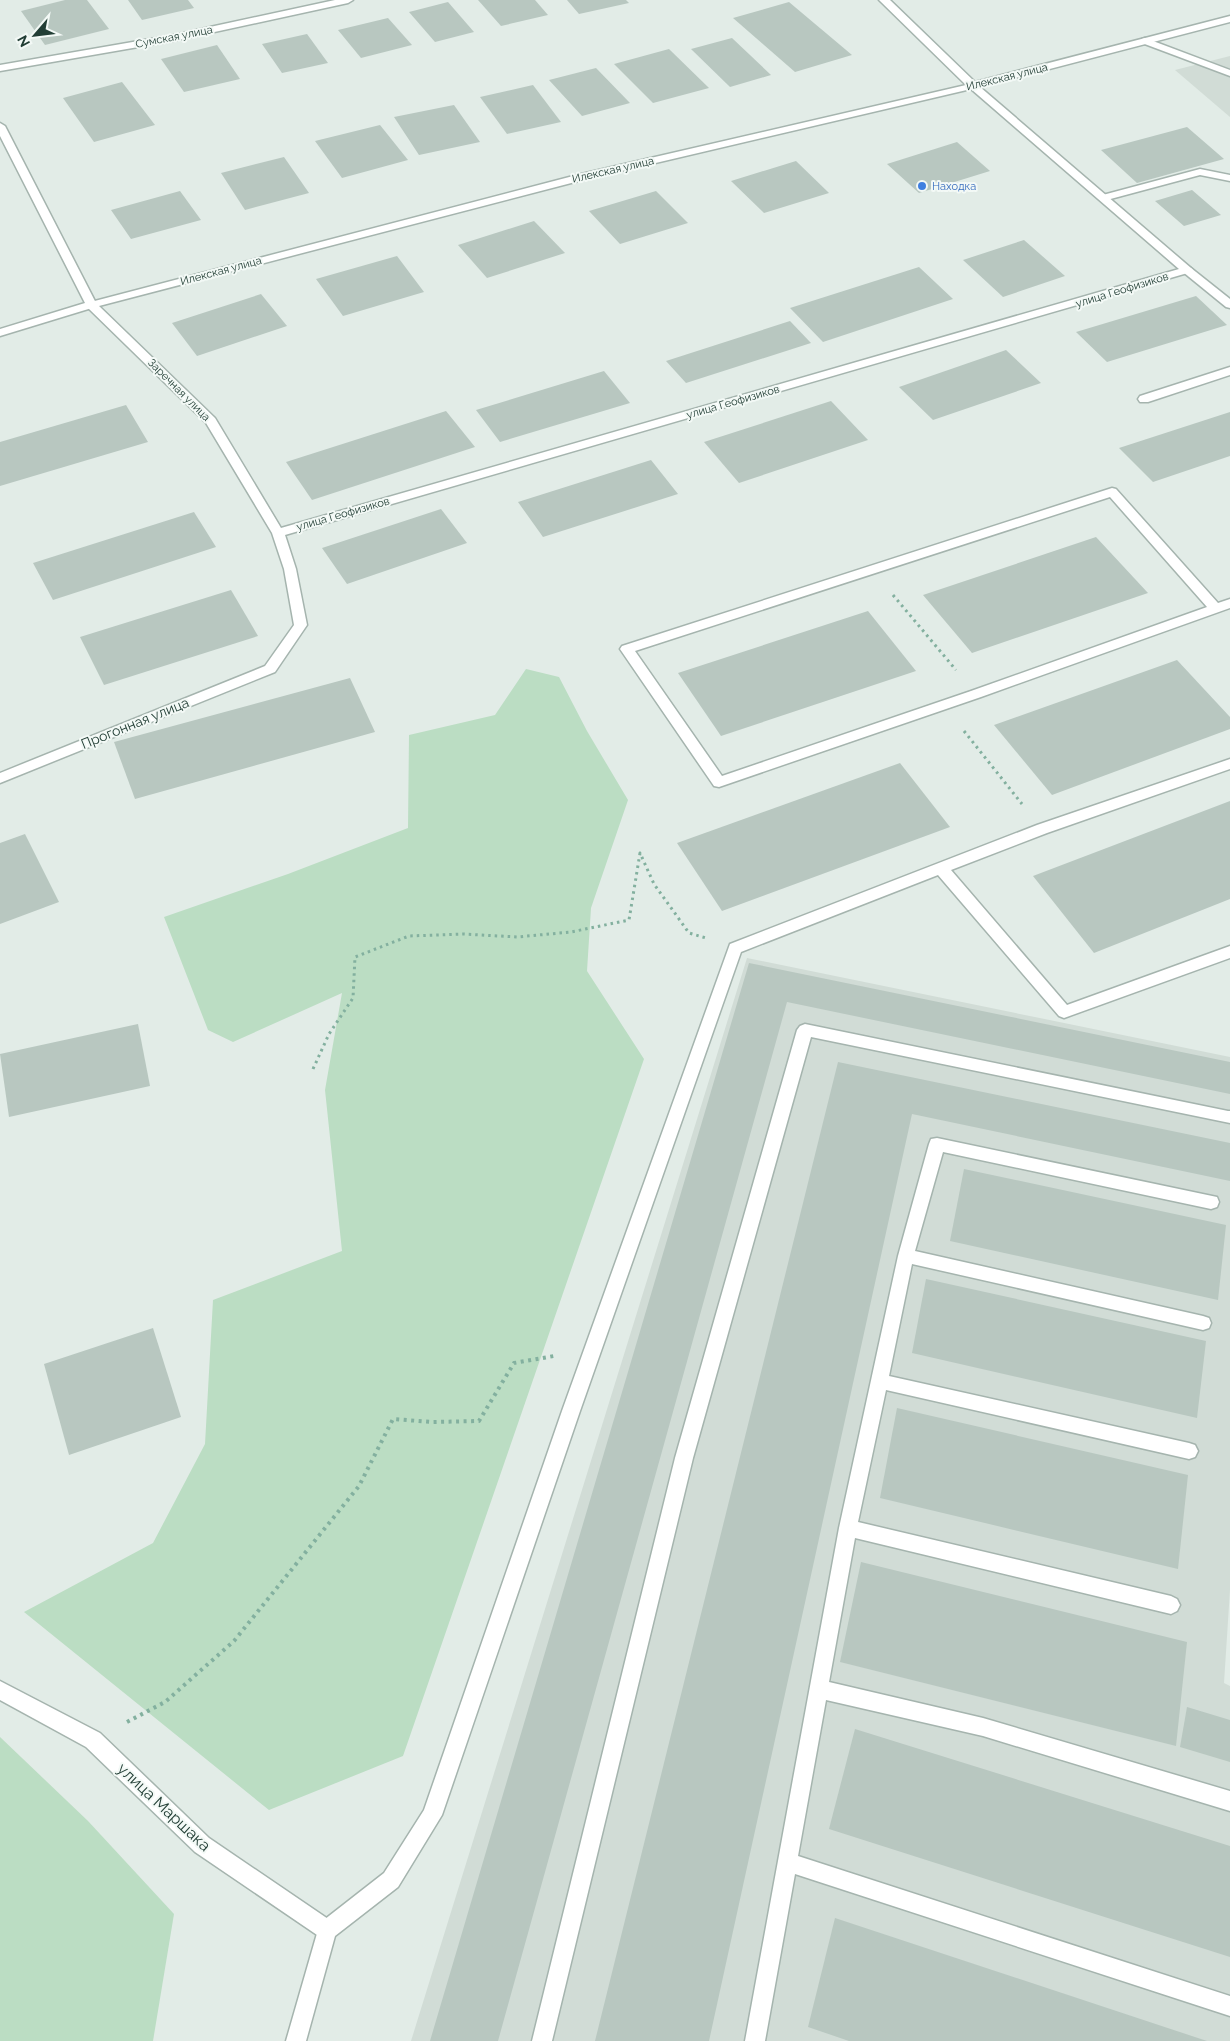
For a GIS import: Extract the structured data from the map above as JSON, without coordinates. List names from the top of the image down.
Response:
{
  "streets": {
    "street": [
      "Сумская улица",
      "Илекская улица",
      "улица Геофизиков",
      "Заречная улица",
      "Прогонная улица",
      "улица Маршака"
    ]
  },
  "crossings": [
    ["Илекская улица", "Заречная улица"],
    ["улица Геофизиков", "Заречная улица"],
    ["Заречная улица", "Прогонная улица"]
  ],
  "places": ["Находка"],
  "north": "bottom left"
}
